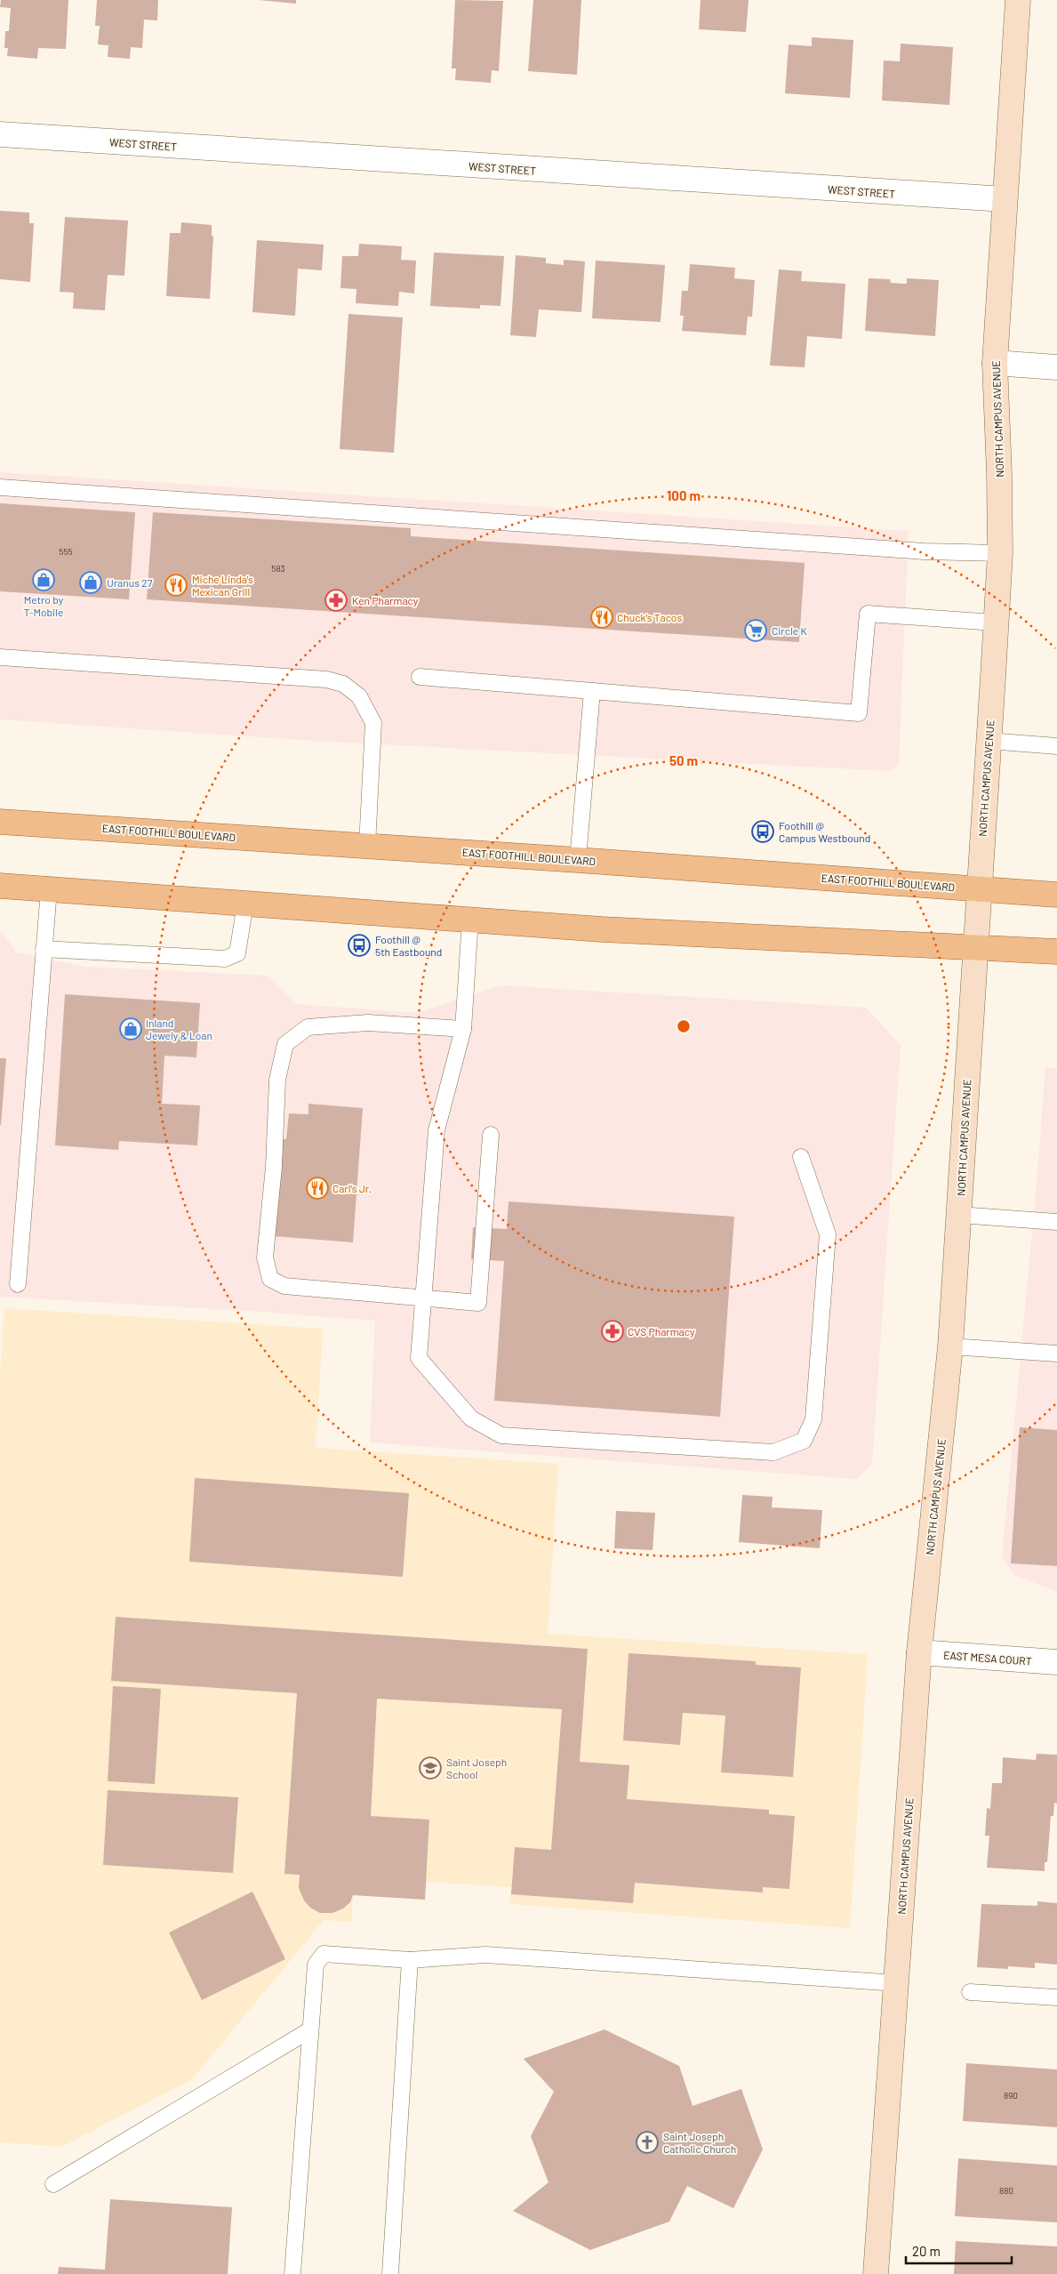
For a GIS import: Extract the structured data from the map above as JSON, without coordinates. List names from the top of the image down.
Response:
{
  "streets": {
    "main road": ["EAST FOOTHILL BOULEVARD"],
    "street": ["WEST STREET", "NORTH CAMPUS AVENUE", "EAST MESA COURT"]
  },
  "crossings": [
    ["WEST STREET", "NORTH CAMPUS AVENUE"],
    ["NORTH CAMPUS AVENUE", "EAST FOOTHILL BOULEVARD"],
    ["NORTH CAMPUS AVENUE", "EAST MESA COURT"]
  ],
  "places": {
    "shop": ["Metro by T-Mobile", "Uranus 27", "Inland Jewely & Loan"],
    "restaurant": ["Miche Linda's Mexican Grill", "Chuck's Tacos", "Carl's Jr."],
    "pharmacy": ["Ken Pharmacy", "CVS Pharmacy"],
    "supermarket": ["Circle K"],
    "bus stop": ["Foothill @ Campus Westbound", "Foothill @ 5th Eastbound"],
    "school or university": ["Saint Joseph School"],
    "church": ["Saint Joseph Catholic Church"]
  },
  "house_numbers": [
    "555",
    "583",
    "890",
    "880"
  ],
  "scale_bar": "20 m",
  "rings": ["100 m", "50 m"]
}
